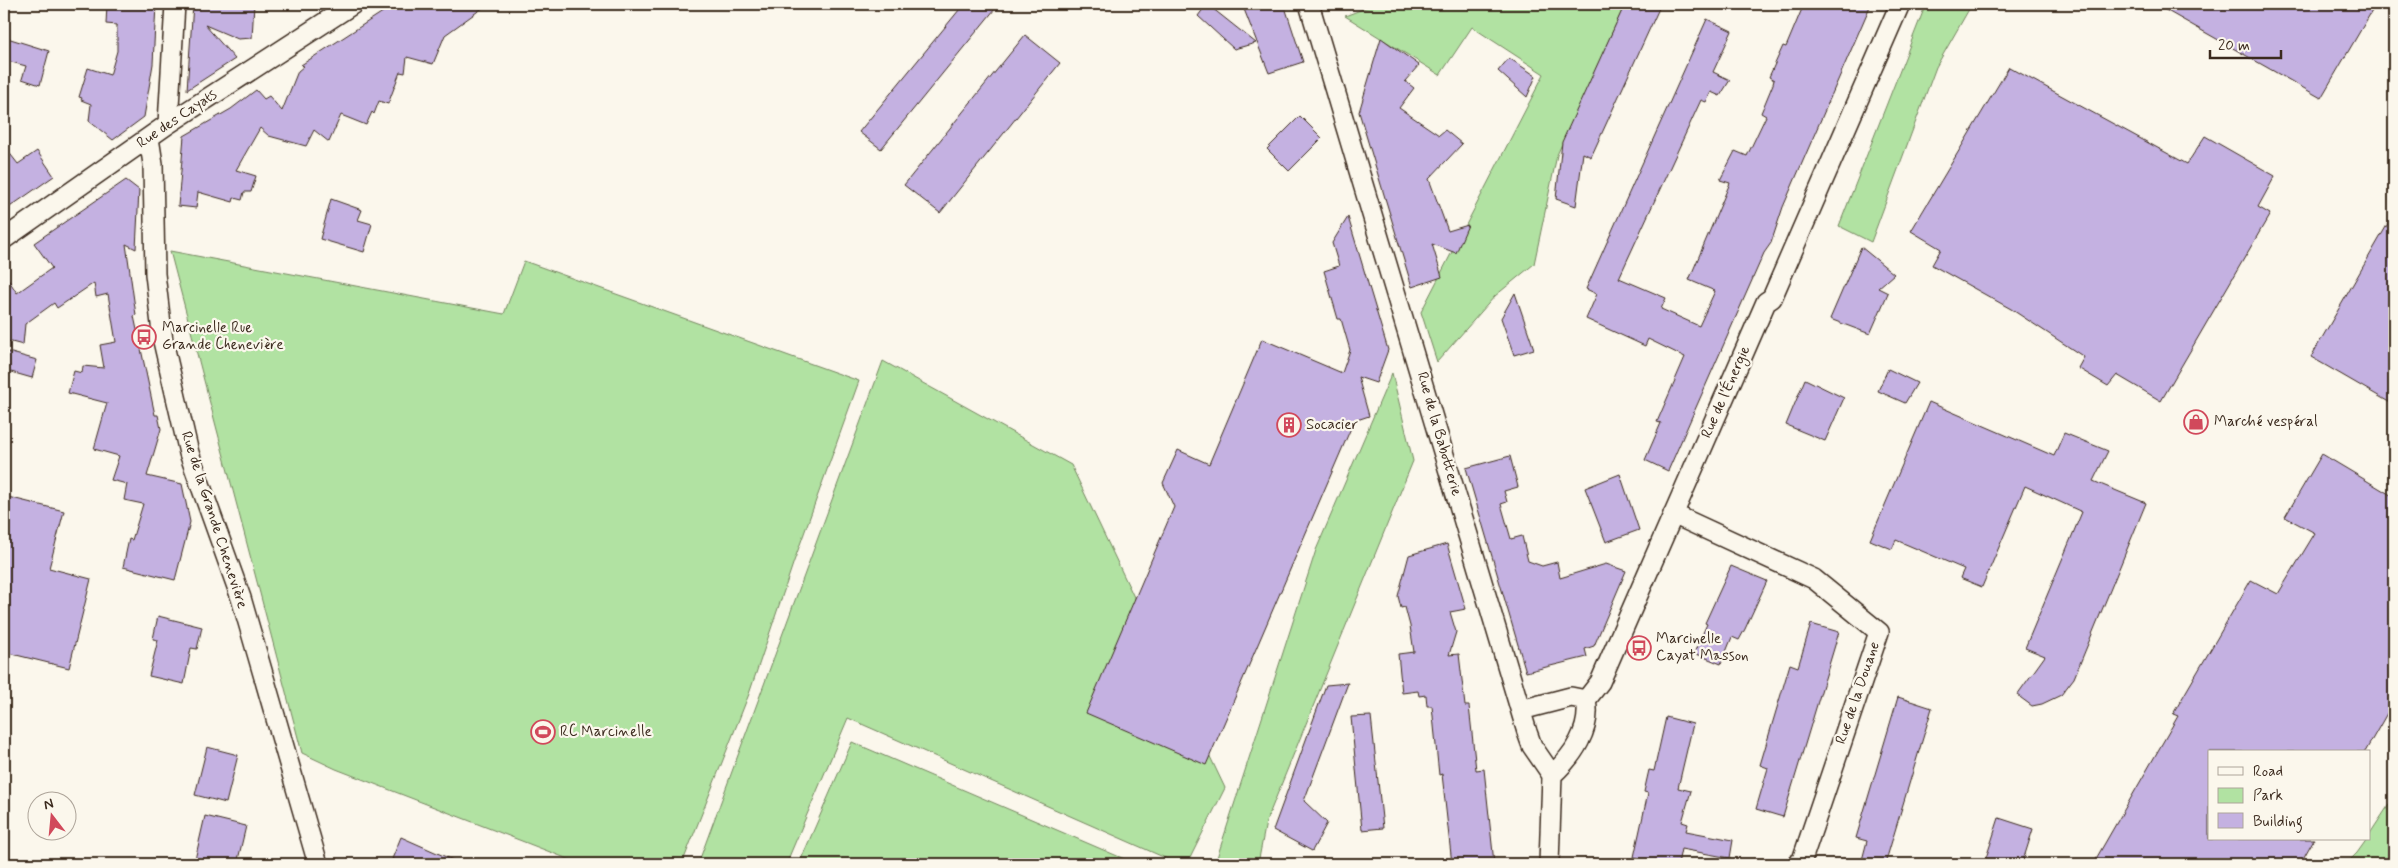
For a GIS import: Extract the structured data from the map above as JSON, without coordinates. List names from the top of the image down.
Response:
{
  "streets": {
    "street": [
      "Rue des Cayats",
      "Rue de l'Énergie",
      "Rue de la Babotterie",
      "Rue de la Grande Chenevière",
      "Rue de la Douane"
    ]
  },
  "crossings": [
    ["Rue des Cayats", "Rue de la Grande Chenevière"],
    ["Rue de l'Énergie", "Rue de la Douane"]
  ],
  "places": {
    "bus stop": ["Marcinelle Rue Grande Chenevière", "Marcinelle Cayat Masson"],
    "shop": ["Marché vespéral"],
    "building": ["Socacier"],
    "sports": ["RC Marcinelle"]
  },
  "legend": ["Road", "Park", "Building"],
  "scale_bar": "20 m",
  "north": "top"
}
